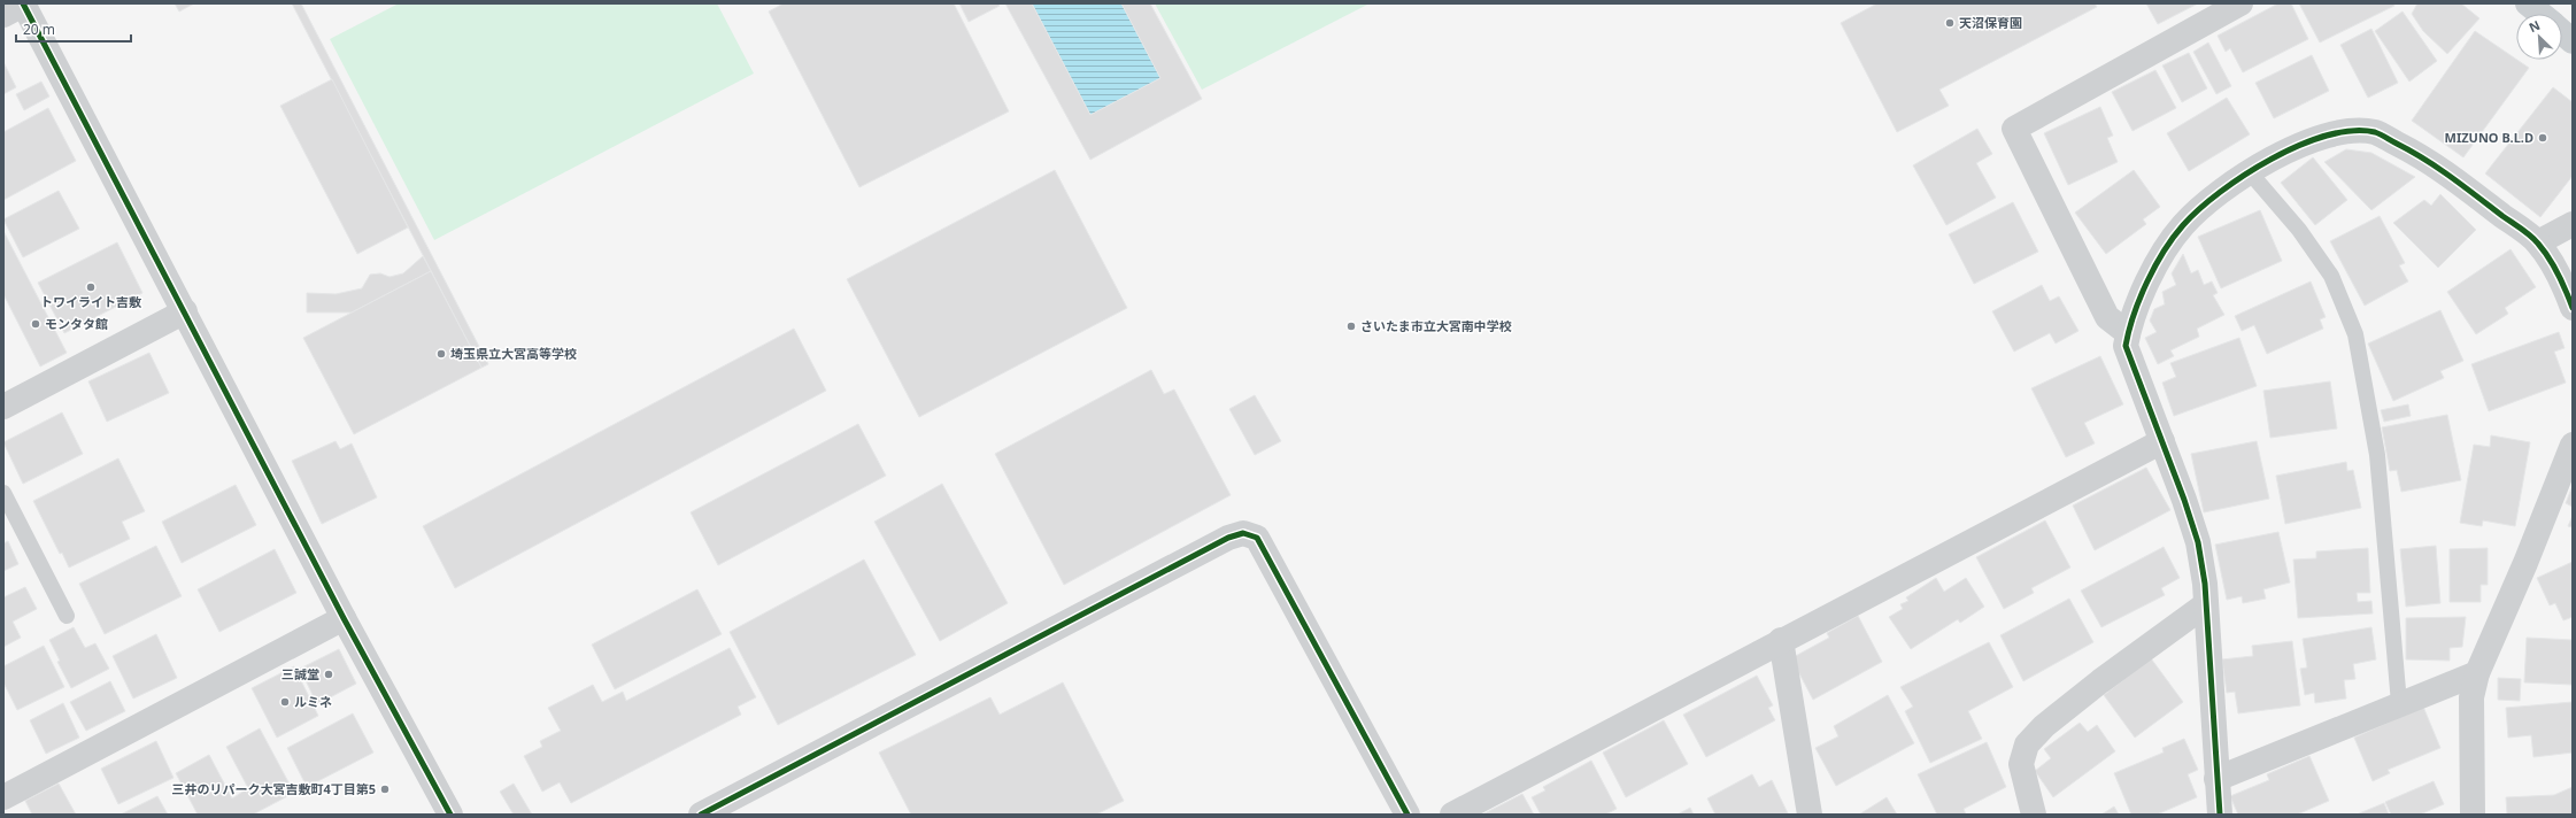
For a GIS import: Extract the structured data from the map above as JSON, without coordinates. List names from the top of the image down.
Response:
{
  "places": [
    "天沼保育園",
    "MIZUNO B.L.D",
    "トワイライト吉敷",
    "モンタタ館",
    "さいたま市立大宮南中学校",
    "埼玉県立大宮高等学校",
    "三誠堂",
    "ルミネ",
    "三井のリパーク大宮吉敷町4丁目第5"
  ],
  "scale_bar": "20 m",
  "north": "top left"
}
